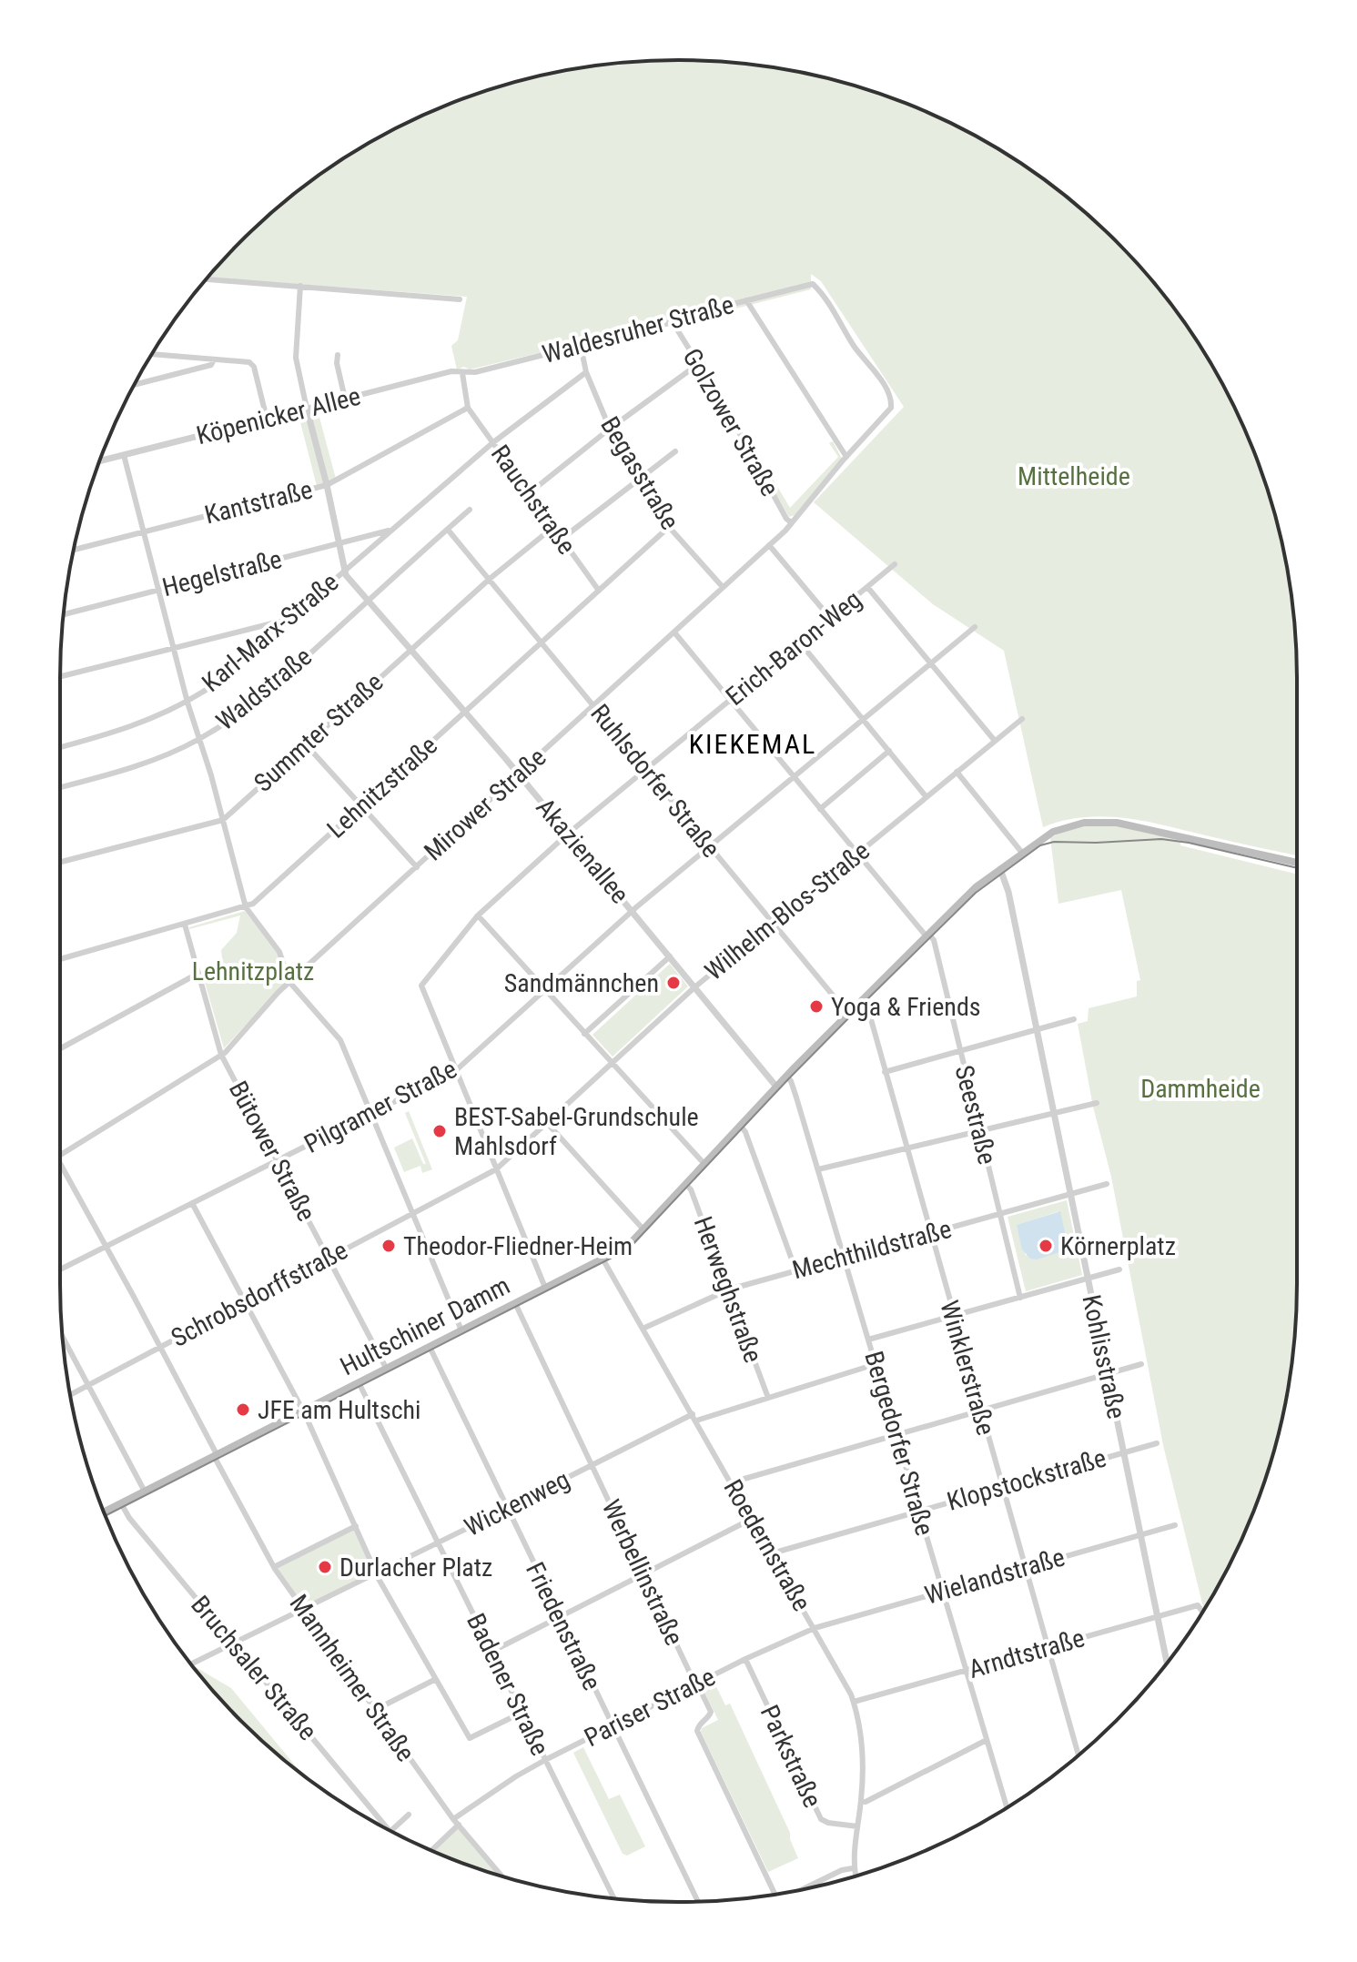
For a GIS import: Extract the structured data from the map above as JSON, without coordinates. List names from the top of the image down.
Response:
{
  "streets": {
    "main road": ["Hultschiner Damm"],
    "street": [
      "Waldesruher Straße",
      "Köpenicker Allee",
      "Golzower Straße",
      "Begasstraße",
      "Rauchstraße",
      "Kantstraße",
      "Hegelstraße",
      "Karl-Marx-Straße",
      "Erich-Baron-Weg",
      "Waldstraße",
      "Summter Straße",
      "Ruhlsdorfer Straße",
      "Lehnitzstraße",
      "Mirower Straße",
      "Akazienallee",
      "Wilhelm-Blos-Straße",
      "Pilgramer Straße",
      "Seestraße",
      "Bütower Straße",
      "Mechthildstraße",
      "Herweghstraße",
      "Schrobsdorffstraße",
      "Kohlisstraße",
      "Winklerstraße",
      "Bergedorfer Straße",
      "Klopstockstraße",
      "Wickenweg",
      "Roedernstraße",
      "Werbellinstraße",
      "Wielandstraße",
      "Friedenstraße",
      "Arndtstraße",
      "Bruchsaler Straße",
      "Mannheimer Straße",
      "Badener Straße",
      "Pariser Straße",
      "Parkstraße"
    ]
  },
  "crossings": [
    ["Waldesruher Straße", "Köpenicker Allee"],
    ["Waldesruher Straße", "Golzower Straße"],
    ["Waldesruher Straße", "Begasstraße"],
    ["Waldesruher Straße", "Rauchstraße"],
    ["Waldesruher Straße", "Mirower Straße"],
    ["Köpenicker Allee", "Rauchstraße"],
    ["Golzower Straße", "Mirower Straße"],
    ["Begasstraße", "Karl-Marx-Straße"],
    ["Begasstraße", "Lehnitzstraße"],
    ["Begasstraße", "Mirower Straße"],
    ["Rauchstraße", "Kantstraße"],
    ["Rauchstraße", "Karl-Marx-Straße"],
    ["Rauchstraße", "Summter Straße"],
    ["Rauchstraße", "Lehnitzstraße"],
    ["Hegelstraße", "Karl-Marx-Straße"],
    ["Karl-Marx-Straße", "Akazienallee"],
    ["Erich-Baron-Weg", "Ruhlsdorfer Straße"],
    ["Erich-Baron-Weg", "Akazienallee"],
    ["Erich-Baron-Weg", "Wilhelm-Blos-Straße"],
    ["Erich-Baron-Weg", "Pilgramer Straße"],
    ["Erich-Baron-Weg", "Schrobsdorffstraße"],
    ["Erich-Baron-Weg", "Hultschiner Damm"],
    ["Waldstraße", "Ruhlsdorfer Straße"],
    ["Waldstraße", "Akazienallee"],
    ["Summter Straße", "Ruhlsdorfer Straße"],
    ["Summter Straße", "Akazienallee"],
    ["Ruhlsdorfer Straße", "Lehnitzstraße"],
    ["Ruhlsdorfer Straße", "Mirower Straße"],
    ["Ruhlsdorfer Straße", "Wilhelm-Blos-Straße"],
    ["Ruhlsdorfer Straße", "Pilgramer Straße"],
    ["Ruhlsdorfer Straße", "Hultschiner Damm"],
    ["Lehnitzstraße", "Akazienallee"],
    ["Lehnitzstraße", "Bütower Straße"],
    ["Mirower Straße", "Akazienallee"],
    ["Mirower Straße", "Bütower Straße"],
    ["Akazienallee", "Wilhelm-Blos-Straße"],
    ["Akazienallee", "Pilgramer Straße"],
    ["Akazienallee", "Hultschiner Damm"],
    ["Wilhelm-Blos-Straße", "Schrobsdorffstraße"],
    ["Pilgramer Straße", "Bütower Straße"],
    ["Pilgramer Straße", "Mannheimer Straße"],
    ["Seestraße", "Mechthildstraße"],
    ["Seestraße", "Hultschiner Damm"],
    ["Bütower Straße", "Schrobsdorffstraße"],
    ["Bütower Straße", "Hultschiner Damm"],
    ["Mechthildstraße", "Herweghstraße"],
    ["Mechthildstraße", "Kohlisstraße"],
    ["Mechthildstraße", "Winklerstraße"],
    ["Mechthildstraße", "Bergedorfer Straße"],
    ["Mechthildstraße", "Roedernstraße"],
    ["Herweghstraße", "Hultschiner Damm"],
    ["Schrobsdorffstraße", "Mannheimer Straße"],
    ["Hultschiner Damm", "Kohlisstraße"],
    ["Hultschiner Damm", "Winklerstraße"],
    ["Hultschiner Damm", "Bergedorfer Straße"],
    ["Hultschiner Damm", "Roedernstraße"],
    ["Hultschiner Damm", "Werbellinstraße"],
    ["Hultschiner Damm", "Friedenstraße"],
    ["Hultschiner Damm", "Bruchsaler Straße"],
    ["Hultschiner Damm", "Mannheimer Straße"],
    ["Hultschiner Damm", "Badener Straße"],
    ["Kohlisstraße", "Klopstockstraße"],
    ["Kohlisstraße", "Wielandstraße"],
    ["Kohlisstraße", "Arndtstraße"],
    ["Winklerstraße", "Klopstockstraße"],
    ["Winklerstraße", "Wielandstraße"],
    ["Winklerstraße", "Arndtstraße"],
    ["Bergedorfer Straße", "Klopstockstraße"],
    ["Bergedorfer Straße", "Wielandstraße"],
    ["Bergedorfer Straße", "Arndtstraße"],
    ["Klopstockstraße", "Roedernstraße"],
    ["Wickenweg", "Roedernstraße"],
    ["Wickenweg", "Werbellinstraße"],
    ["Wickenweg", "Friedenstraße"],
    ["Wickenweg", "Bruchsaler Straße"],
    ["Wickenweg", "Mannheimer Straße"],
    ["Wickenweg", "Badener Straße"],
    ["Roedernstraße", "Wielandstraße"],
    ["Roedernstraße", "Arndtstraße"],
    ["Roedernstraße", "Pariser Straße"],
    ["Roedernstraße", "Parkstraße"],
    ["Werbellinstraße", "Pariser Straße"],
    ["Wielandstraße", "Pariser Straße"],
    ["Friedenstraße", "Pariser Straße"],
    ["Mannheimer Straße", "Pariser Straße"],
    ["Badener Straße", "Pariser Straße"],
    ["Pariser Straße", "Parkstraße"]
  ],
  "districts": ["KIEKEMAL"],
  "parks": ["Mittelheide", "Lehnitzplatz", "Dammheide"],
  "places": [
    "Sandmännchen",
    "Yoga & Friends",
    "BEST-Sabel-Grundschule Mahlsdorf",
    "Theodor-Fliedner-Heim",
    "Körnerplatz",
    "JFE am Hultschi",
    "Durlacher Platz"
  ]
}
